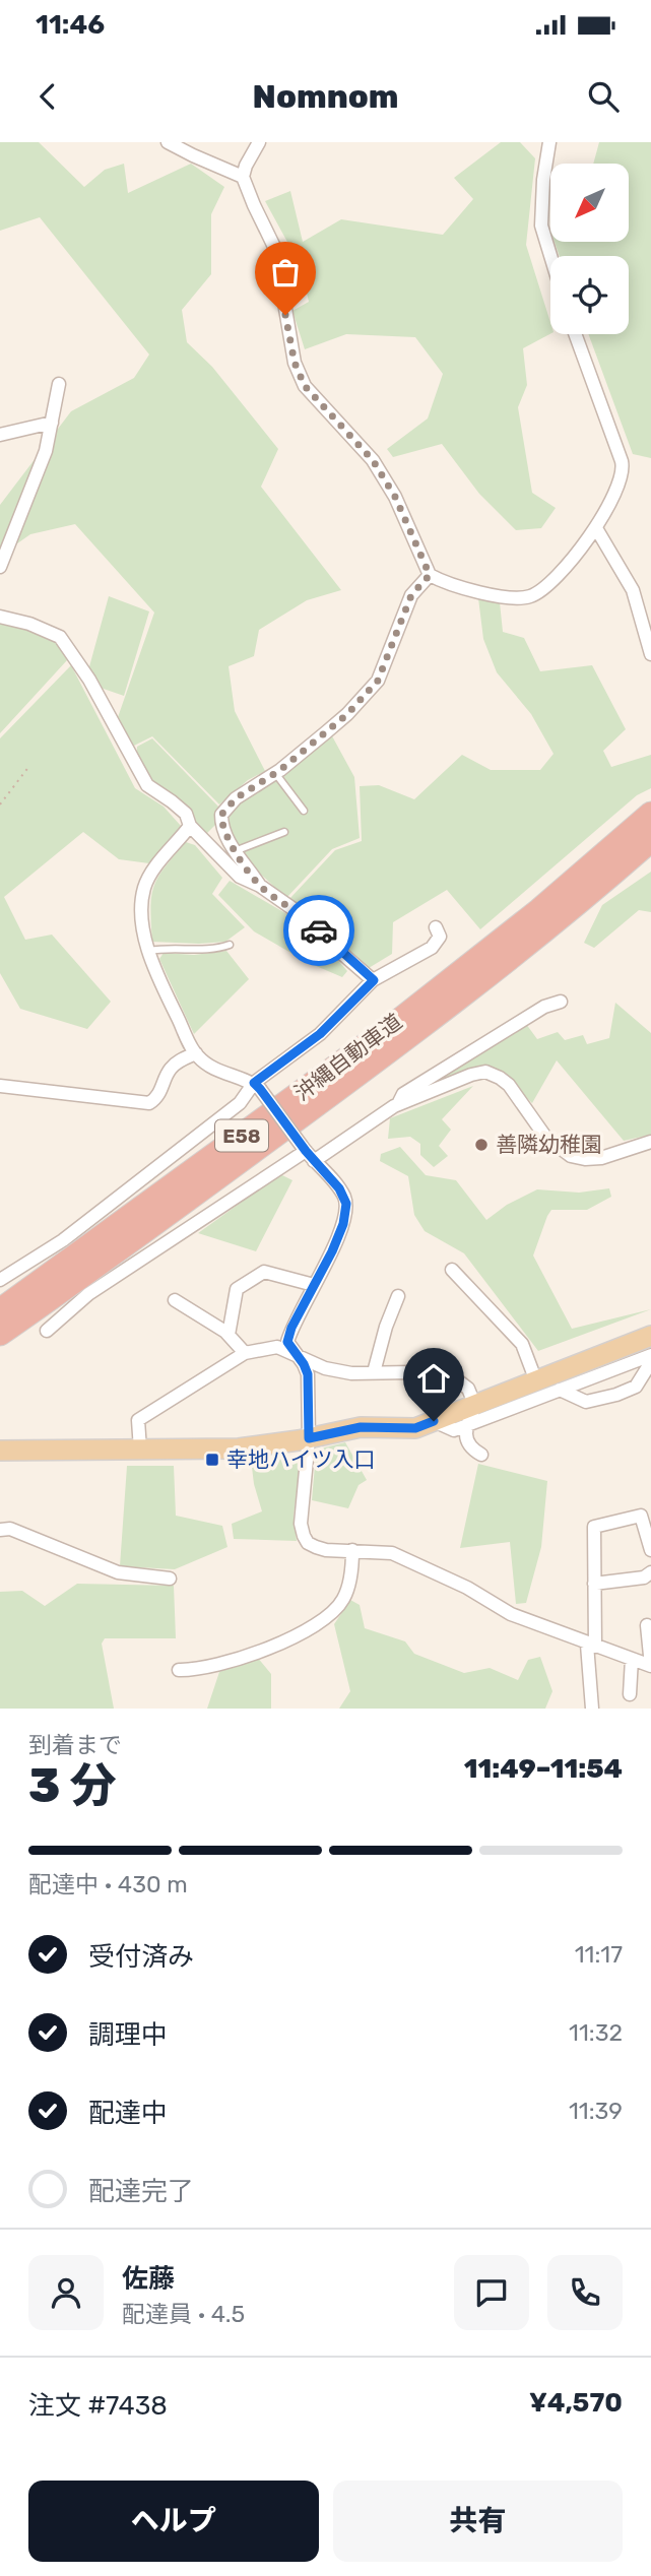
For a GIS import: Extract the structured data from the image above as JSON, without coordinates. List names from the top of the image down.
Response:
{
  "streets": {
    "highway": ["沖縄自動車道", "E58"]
  },
  "places": {
    "other": ["善隣幼稚園"],
    "transit": ["幸地ハイツ入口"]
  },
  "north": "bottom left",
  "page": {
    "status": "11:46",
    "header": "Nomnom",
    "heading": ["3 分", "到着まで", "11:49–11:54"],
    "panel": [
      "佐藤",
      "配達員 · 4.5",
      "注文 #7438",
      "¥4,570"
    ],
    "bar": "配達中 · 430 m",
    "list": [
      ["受付済み", "11:17"],
      ["調理中", "11:32"],
      ["配達中", "11:39"],
      "配達完了"
    ],
    "buttons": ["ヘルプ", "共有"]
  }
}
